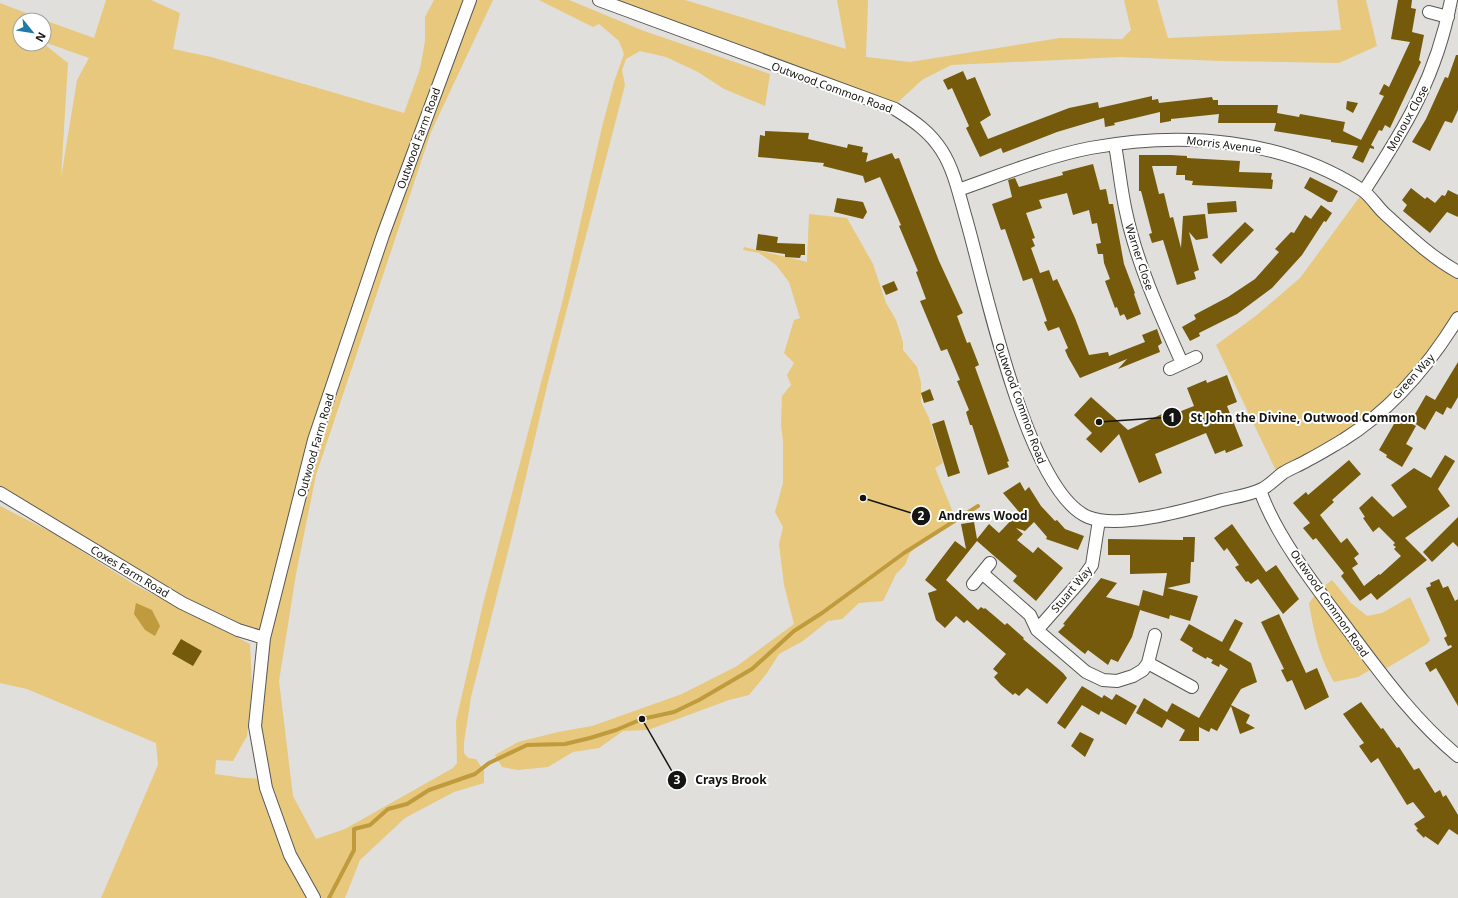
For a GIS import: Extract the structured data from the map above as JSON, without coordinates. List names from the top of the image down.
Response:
{
  "streets": {
    "street": [
      "Outwood Common Road",
      "Monoux Close",
      "Outwood Farm Road",
      "Morris Avenue",
      "Warner Close",
      "Green Way",
      "Coxes Farm Road",
      "Stuart Way"
    ]
  },
  "crossings": [
    ["Outwood Common Road", "Morris Avenue"],
    ["Outwood Common Road", "Green Way"],
    ["Outwood Common Road", "Stuart Way"],
    ["Monoux Close", "Morris Avenue"],
    ["Outwood Farm Road", "Coxes Farm Road"],
    ["Morris Avenue", "Warner Close"]
  ],
  "places": ["St John the Divine, Outwood Common", "Andrews Wood", "Crays Brook"],
  "north": "bottom right"
}
